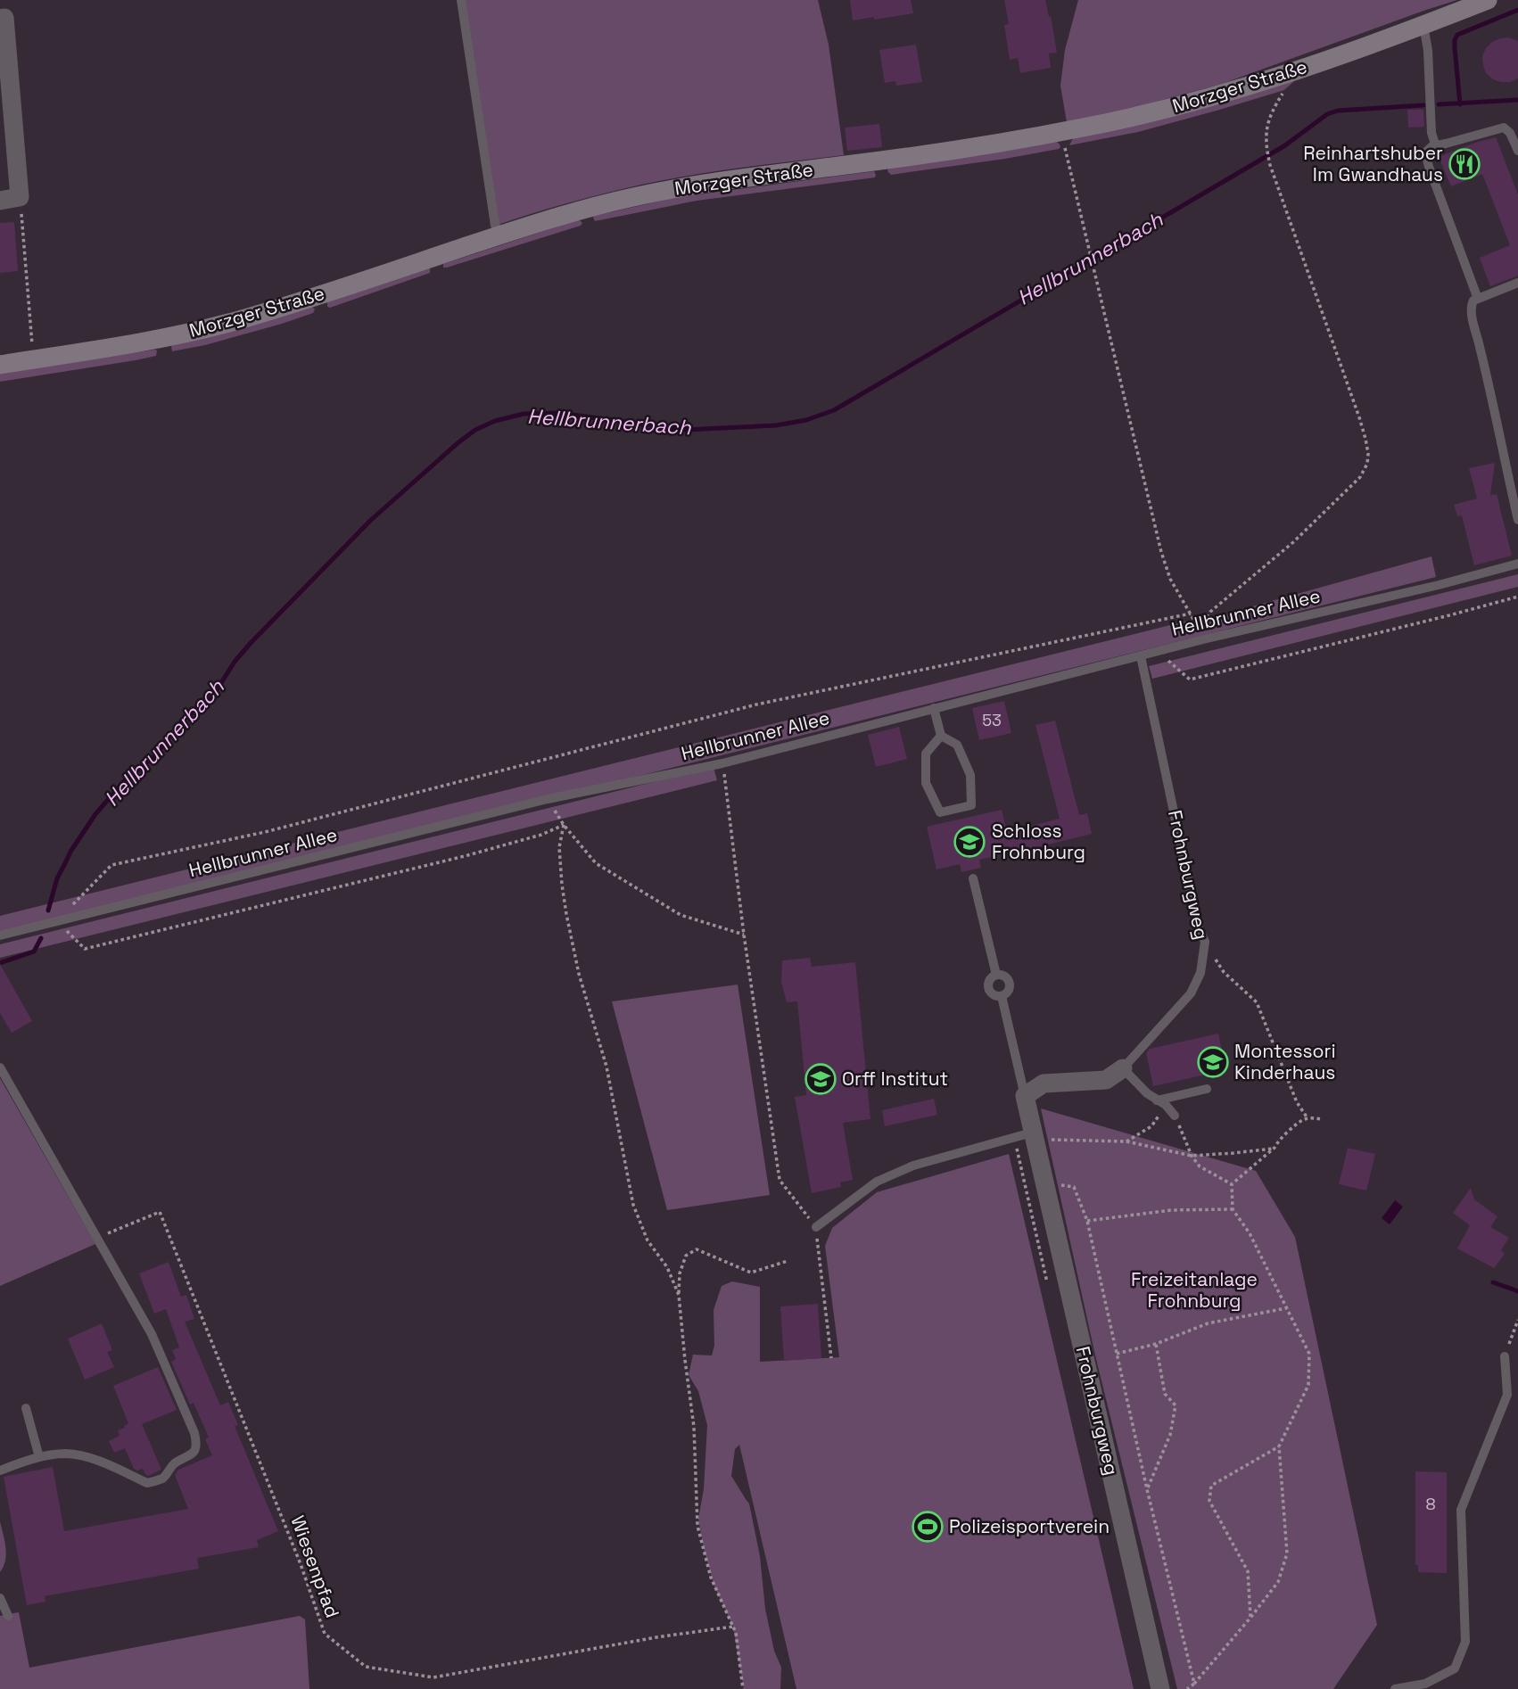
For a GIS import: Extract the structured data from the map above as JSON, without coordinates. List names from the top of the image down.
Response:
{
  "streets": {
    "street": ["Morzger Straße", "Frohnburgweg"],
    "lane": ["Hellbrunner Allee"],
    "path": ["Wiesenpfad"]
  },
  "crossings": [
    ["Hellbrunner Allee", "Frohnburgweg"]
  ],
  "water": ["Hellbrunnerbach"],
  "parks": ["Freizeitanlage Frohnburg"],
  "places": {
    "restaurant": ["Reinhartshuber Im Gwandhaus"],
    "school or university": ["Schloss Frohnburg", "Montessori Kinderhaus", "Orff Institut"],
    "sports": ["Polizeisportverein"]
  },
  "house_numbers": ["53", "8"]
}
